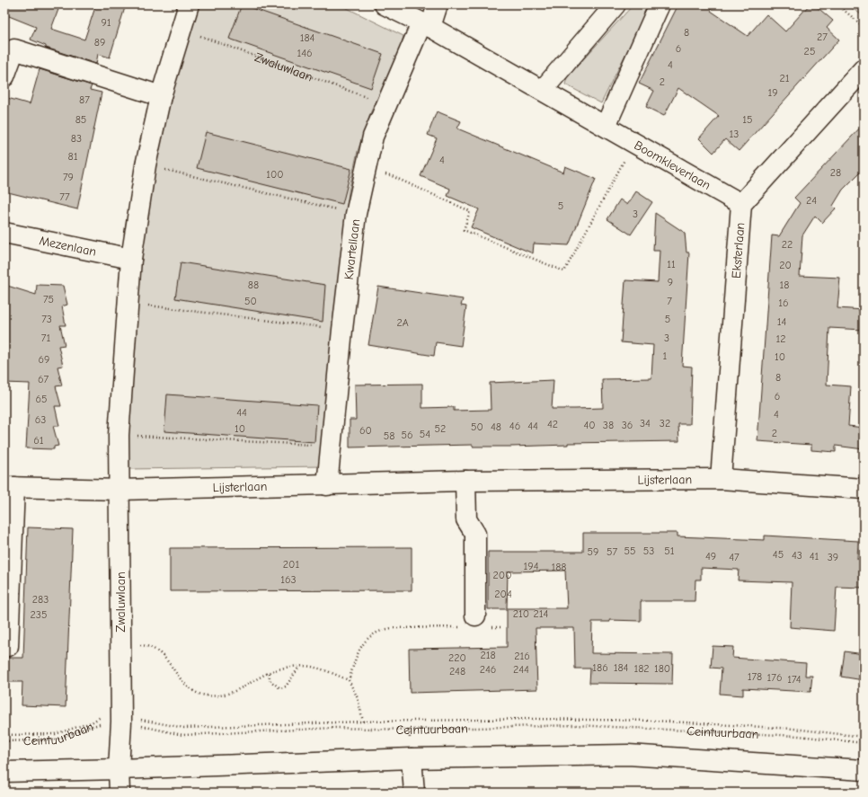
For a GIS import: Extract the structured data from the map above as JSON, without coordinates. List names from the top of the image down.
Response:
{
  "streets": {
    "street": [
      "Zwaluwlaan",
      "Boomkleverlaan",
      "Mezenlaan",
      "Kwartellaan",
      "Eksterlaan",
      "Lijsterlaan"
    ],
    "path": ["Ceintuurbaan"]
  },
  "crossings": [
    ["Zwaluwlaan", "Mezenlaan"],
    ["Zwaluwlaan", "Kwartellaan"],
    ["Zwaluwlaan", "Lijsterlaan"],
    ["Zwaluwlaan", "Ceintuurbaan"],
    ["Boomkleverlaan", "Kwartellaan"],
    ["Boomkleverlaan", "Eksterlaan"],
    ["Kwartellaan", "Lijsterlaan"],
    ["Eksterlaan", "Lijsterlaan"]
  ],
  "house_numbers": [
    "91",
    "8",
    "27",
    "184",
    "89",
    "6",
    "25",
    "146",
    "4",
    "21",
    "2",
    "19",
    "87",
    "85",
    "15",
    "13",
    "83",
    "81",
    "4",
    "28",
    "100",
    "79",
    "77",
    "24",
    "5",
    "3",
    "22",
    "11",
    "20",
    "9",
    "88",
    "18",
    "75",
    "50",
    "7",
    "16",
    "73",
    "5",
    "14",
    "2A",
    "71",
    "3",
    "12",
    "1",
    "10",
    "69",
    "8",
    "67",
    "6",
    "65",
    "44",
    "4",
    "63",
    "34",
    "32",
    "42",
    "40",
    "38",
    "36",
    "46",
    "44",
    "50",
    "48",
    "10",
    "52",
    "60",
    "2",
    "54",
    "56",
    "58",
    "61",
    "55",
    "53",
    "51",
    "59",
    "57",
    "45",
    "43",
    "49",
    "41",
    "47",
    "39",
    "201",
    "194",
    "188",
    "200",
    "163",
    "204",
    "283",
    "210",
    "214",
    "235",
    "218",
    "216",
    "220",
    "186",
    "184",
    "182",
    "180",
    "246",
    "244",
    "248",
    "178",
    "176",
    "174"
  ]
}
